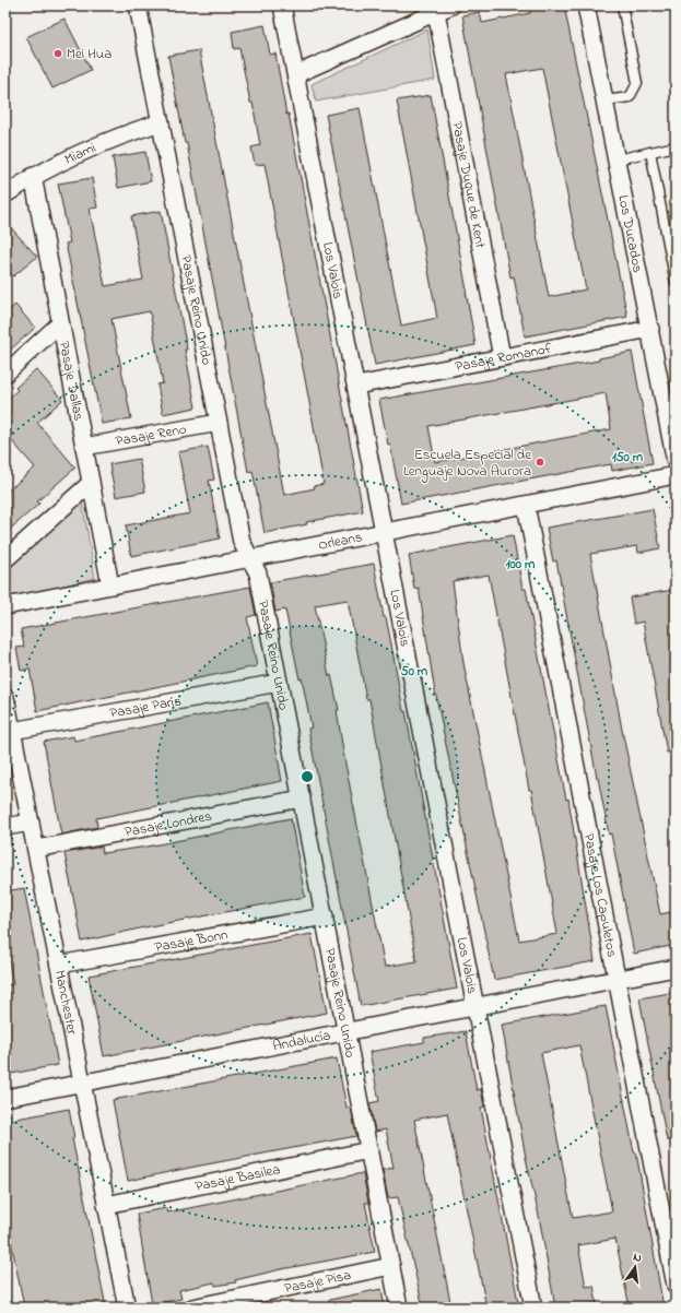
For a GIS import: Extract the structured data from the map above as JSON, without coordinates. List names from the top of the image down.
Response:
{
  "streets": {
    "street": [
      "Miami",
      "Pasaje Duque de Kent",
      "Los Ducados",
      "Los Valois",
      "Pasaje Reino Unido",
      "Pasaje Romanof",
      "Pasaje Dallas",
      "Pasaje Reno",
      "Orleans",
      "Pasaje París",
      "Pasaje Londres",
      "Pasaje Los Capuletos",
      "Pasaje Bonn",
      "Manchester",
      "Andalucía",
      "Pasaje Basilea",
      "Pasaje Pisa"
    ]
  },
  "crossings": [
    ["Miami", "Pasaje Reino Unido"],
    ["Miami", "Pasaje Dallas"],
    ["Pasaje Duque de Kent", "Pasaje Romanof"],
    ["Los Ducados", "Pasaje Romanof"],
    ["Los Valois", "Pasaje Romanof"],
    ["Los Valois", "Orleans"],
    ["Los Valois", "Andalucía"],
    ["Pasaje Reino Unido", "Pasaje Reno"],
    ["Pasaje Reino Unido", "Orleans"],
    ["Pasaje Reino Unido", "Pasaje París"],
    ["Pasaje Reino Unido", "Pasaje Londres"],
    ["Pasaje Reino Unido", "Pasaje Bonn"],
    ["Pasaje Reino Unido", "Andalucía"],
    ["Pasaje Reino Unido", "Pasaje Basilea"],
    ["Pasaje Reino Unido", "Pasaje Pisa"],
    ["Pasaje Dallas", "Pasaje Reno"],
    ["Pasaje Dallas", "Orleans"],
    ["Orleans", "Pasaje Los Capuletos"],
    ["Pasaje París", "Manchester"],
    ["Pasaje Londres", "Manchester"],
    ["Pasaje Los Capuletos", "Andalucía"],
    ["Pasaje Bonn", "Manchester"],
    ["Manchester", "Andalucía"],
    ["Manchester", "Pasaje Basilea"]
  ],
  "places": ["Mei Hua", "Escuela Especial de Lenguaje Nova Aurora"],
  "north": "top",
  "rings": ["150 m", "100 m", "50 m"]
}
